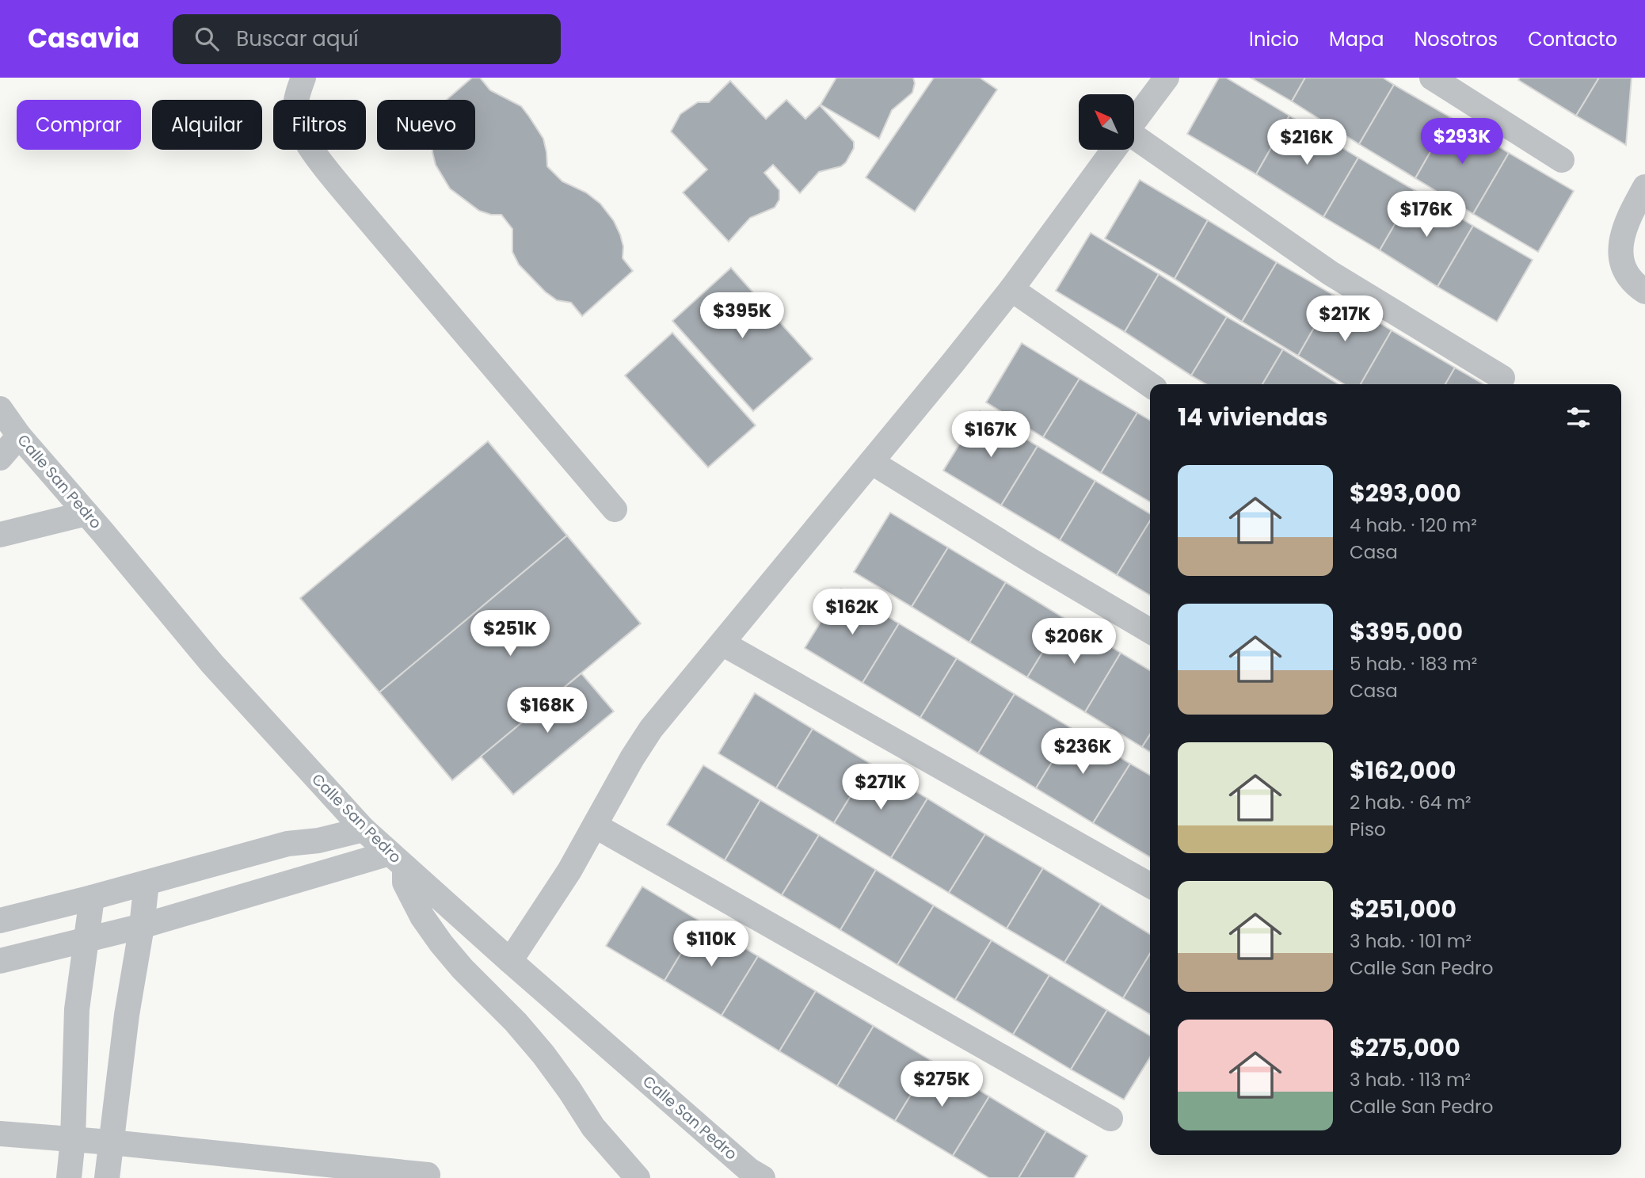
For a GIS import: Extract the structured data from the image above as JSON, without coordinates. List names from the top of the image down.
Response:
{
  "streets": {
    "street": ["Calle San Pedro"]
  },
  "north": "top left",
  "page": {
    "header": "Casavia",
    "search": "Buscar aquí",
    "nav": [
      "Inicio",
      "Mapa",
      "Nosotros",
      "Contacto"
    ],
    "chip": [
      "Comprar",
      "Alquilar",
      "Filtros",
      "Nuevo"
    ],
    "price": [
      "$293K",
      "$216K",
      "$176K",
      "$395K",
      "$217K",
      "$167K",
      "$162K",
      "$251K",
      "$206K",
      "$168K",
      "$236K",
      "$271K",
      "$110K",
      "$275K"
    ],
    "heading": "14 viviendas",
    "list": [
      {
        "name": "$293,000",
        "note": "4 hab. · 120 m² · Casa"
      },
      {
        "name": "$395,000",
        "note": "5 hab. · 183 m² · Casa"
      },
      {
        "name": "$162,000",
        "note": "2 hab. · 64 m² · Piso"
      },
      {
        "name": "$251,000",
        "note": "3 hab. · 101 m² · Calle San Pedro"
      },
      {
        "name": "$275,000",
        "note": "3 hab. · 113 m² · Calle San Pedro"
      }
    ]
  }
}
